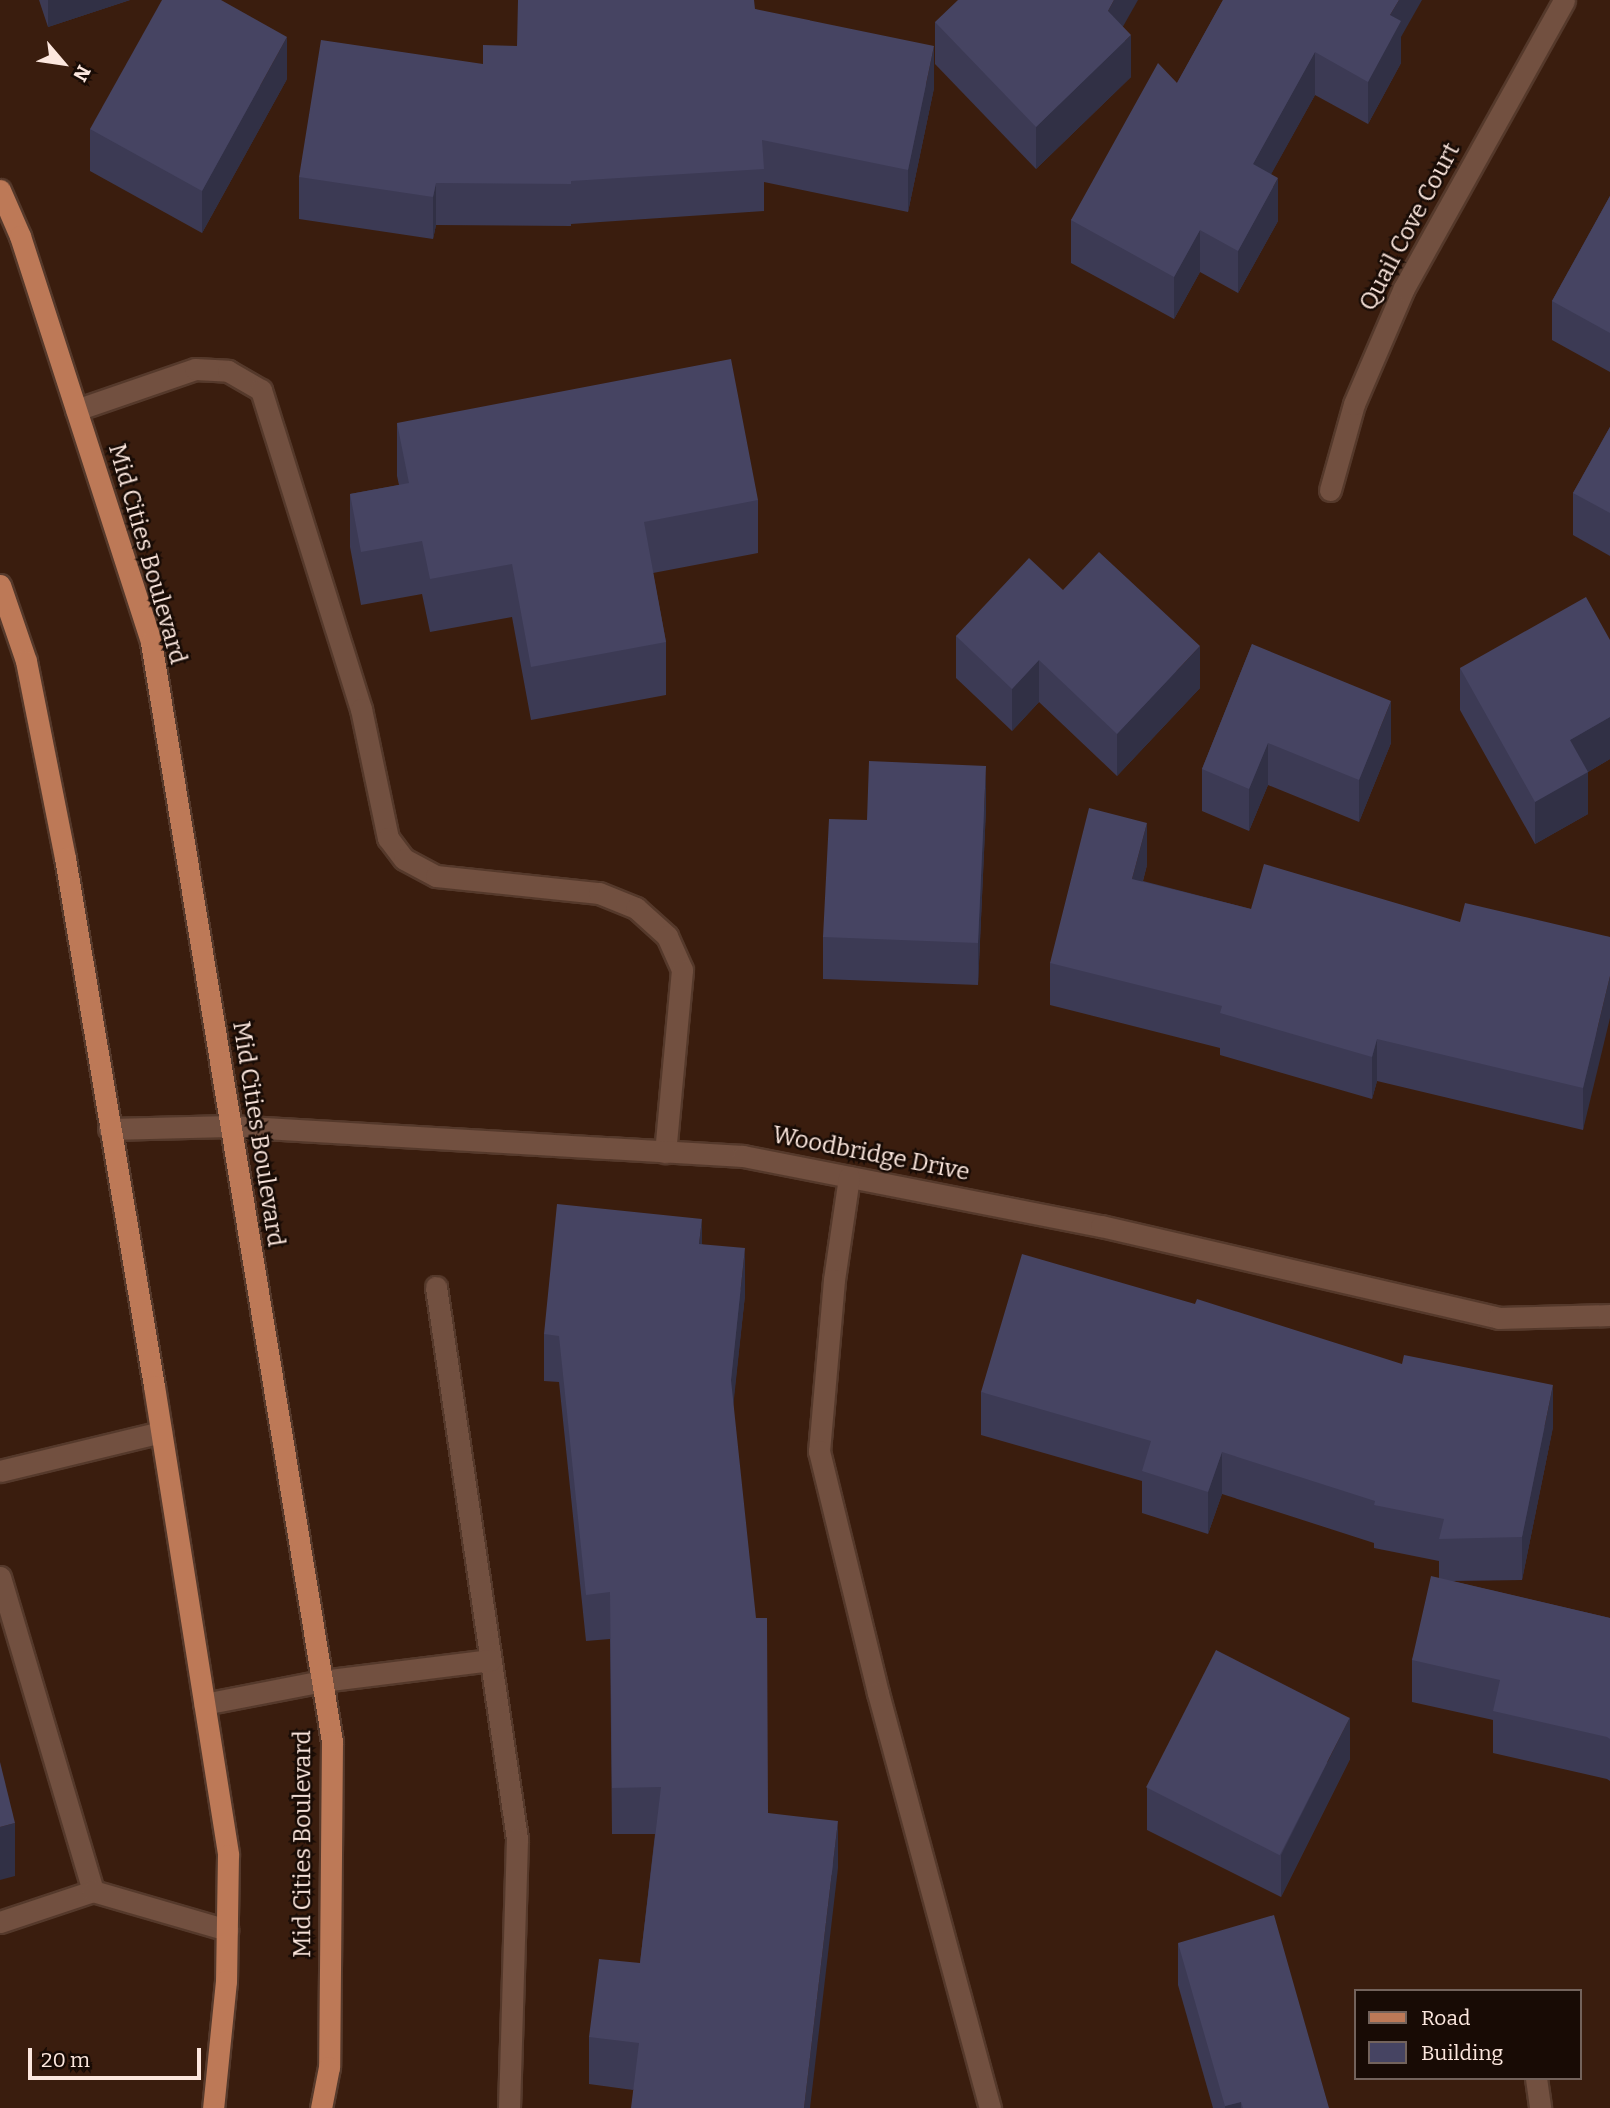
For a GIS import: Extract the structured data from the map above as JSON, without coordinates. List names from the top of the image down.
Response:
{
  "streets": {
    "main road": ["Mid Cities Boulevard"],
    "street": ["Quail Cove Court", "Woodbridge Drive"]
  },
  "crossings": [
    ["Mid Cities Boulevard", "Woodbridge Drive"]
  ],
  "legend": ["Road", "Building"],
  "scale_bar": "20 m",
  "north": "bottom right"
}
